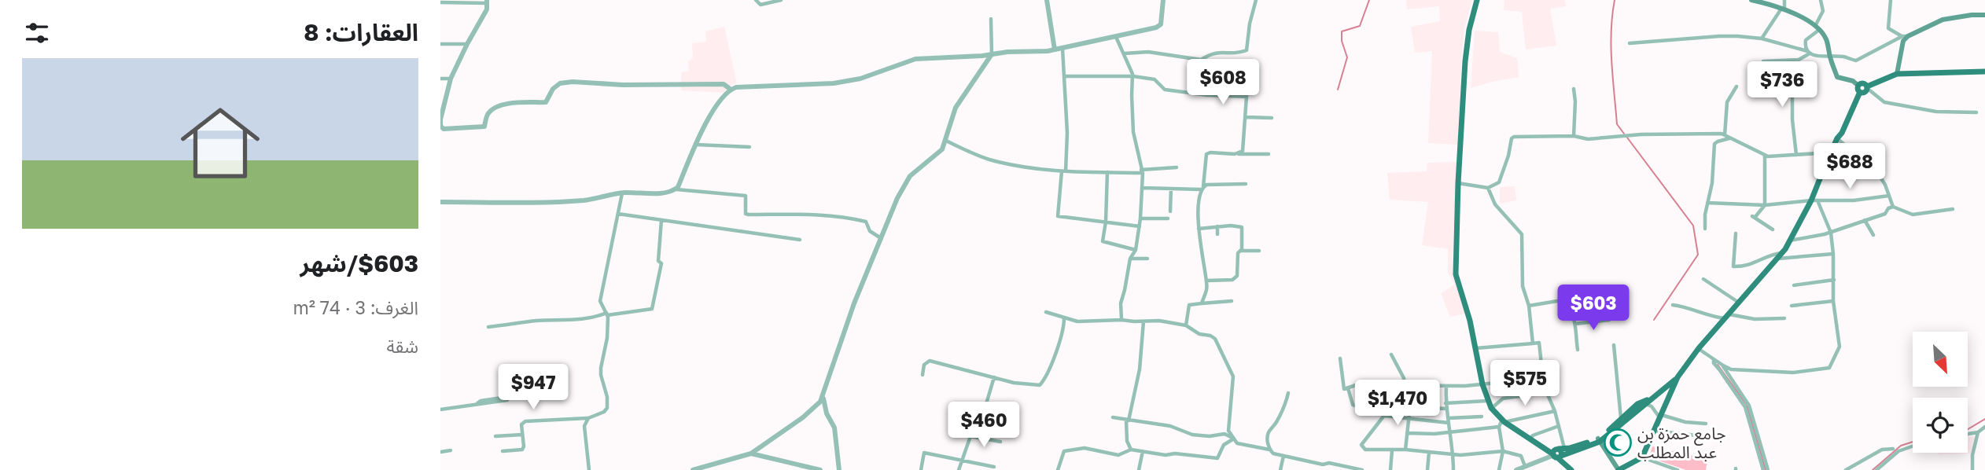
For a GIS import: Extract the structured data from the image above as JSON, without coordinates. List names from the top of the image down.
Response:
{
  "places": {
    "mosque": ["جامع حمزة بن عبد المطلب"]
  },
  "north": "bottom right",
  "page": {
    "heading": "العقارات: 8",
    "price": [
      "$608",
      "$736",
      "$688",
      "$603",
      "$575",
      "$947",
      "$1,470",
      "$460"
    ],
    "list": [
      {
        "name": "$603/شهر",
        "note": "الغرف: 3 · 74 m² · شقة"
      }
    ]
  }
}
